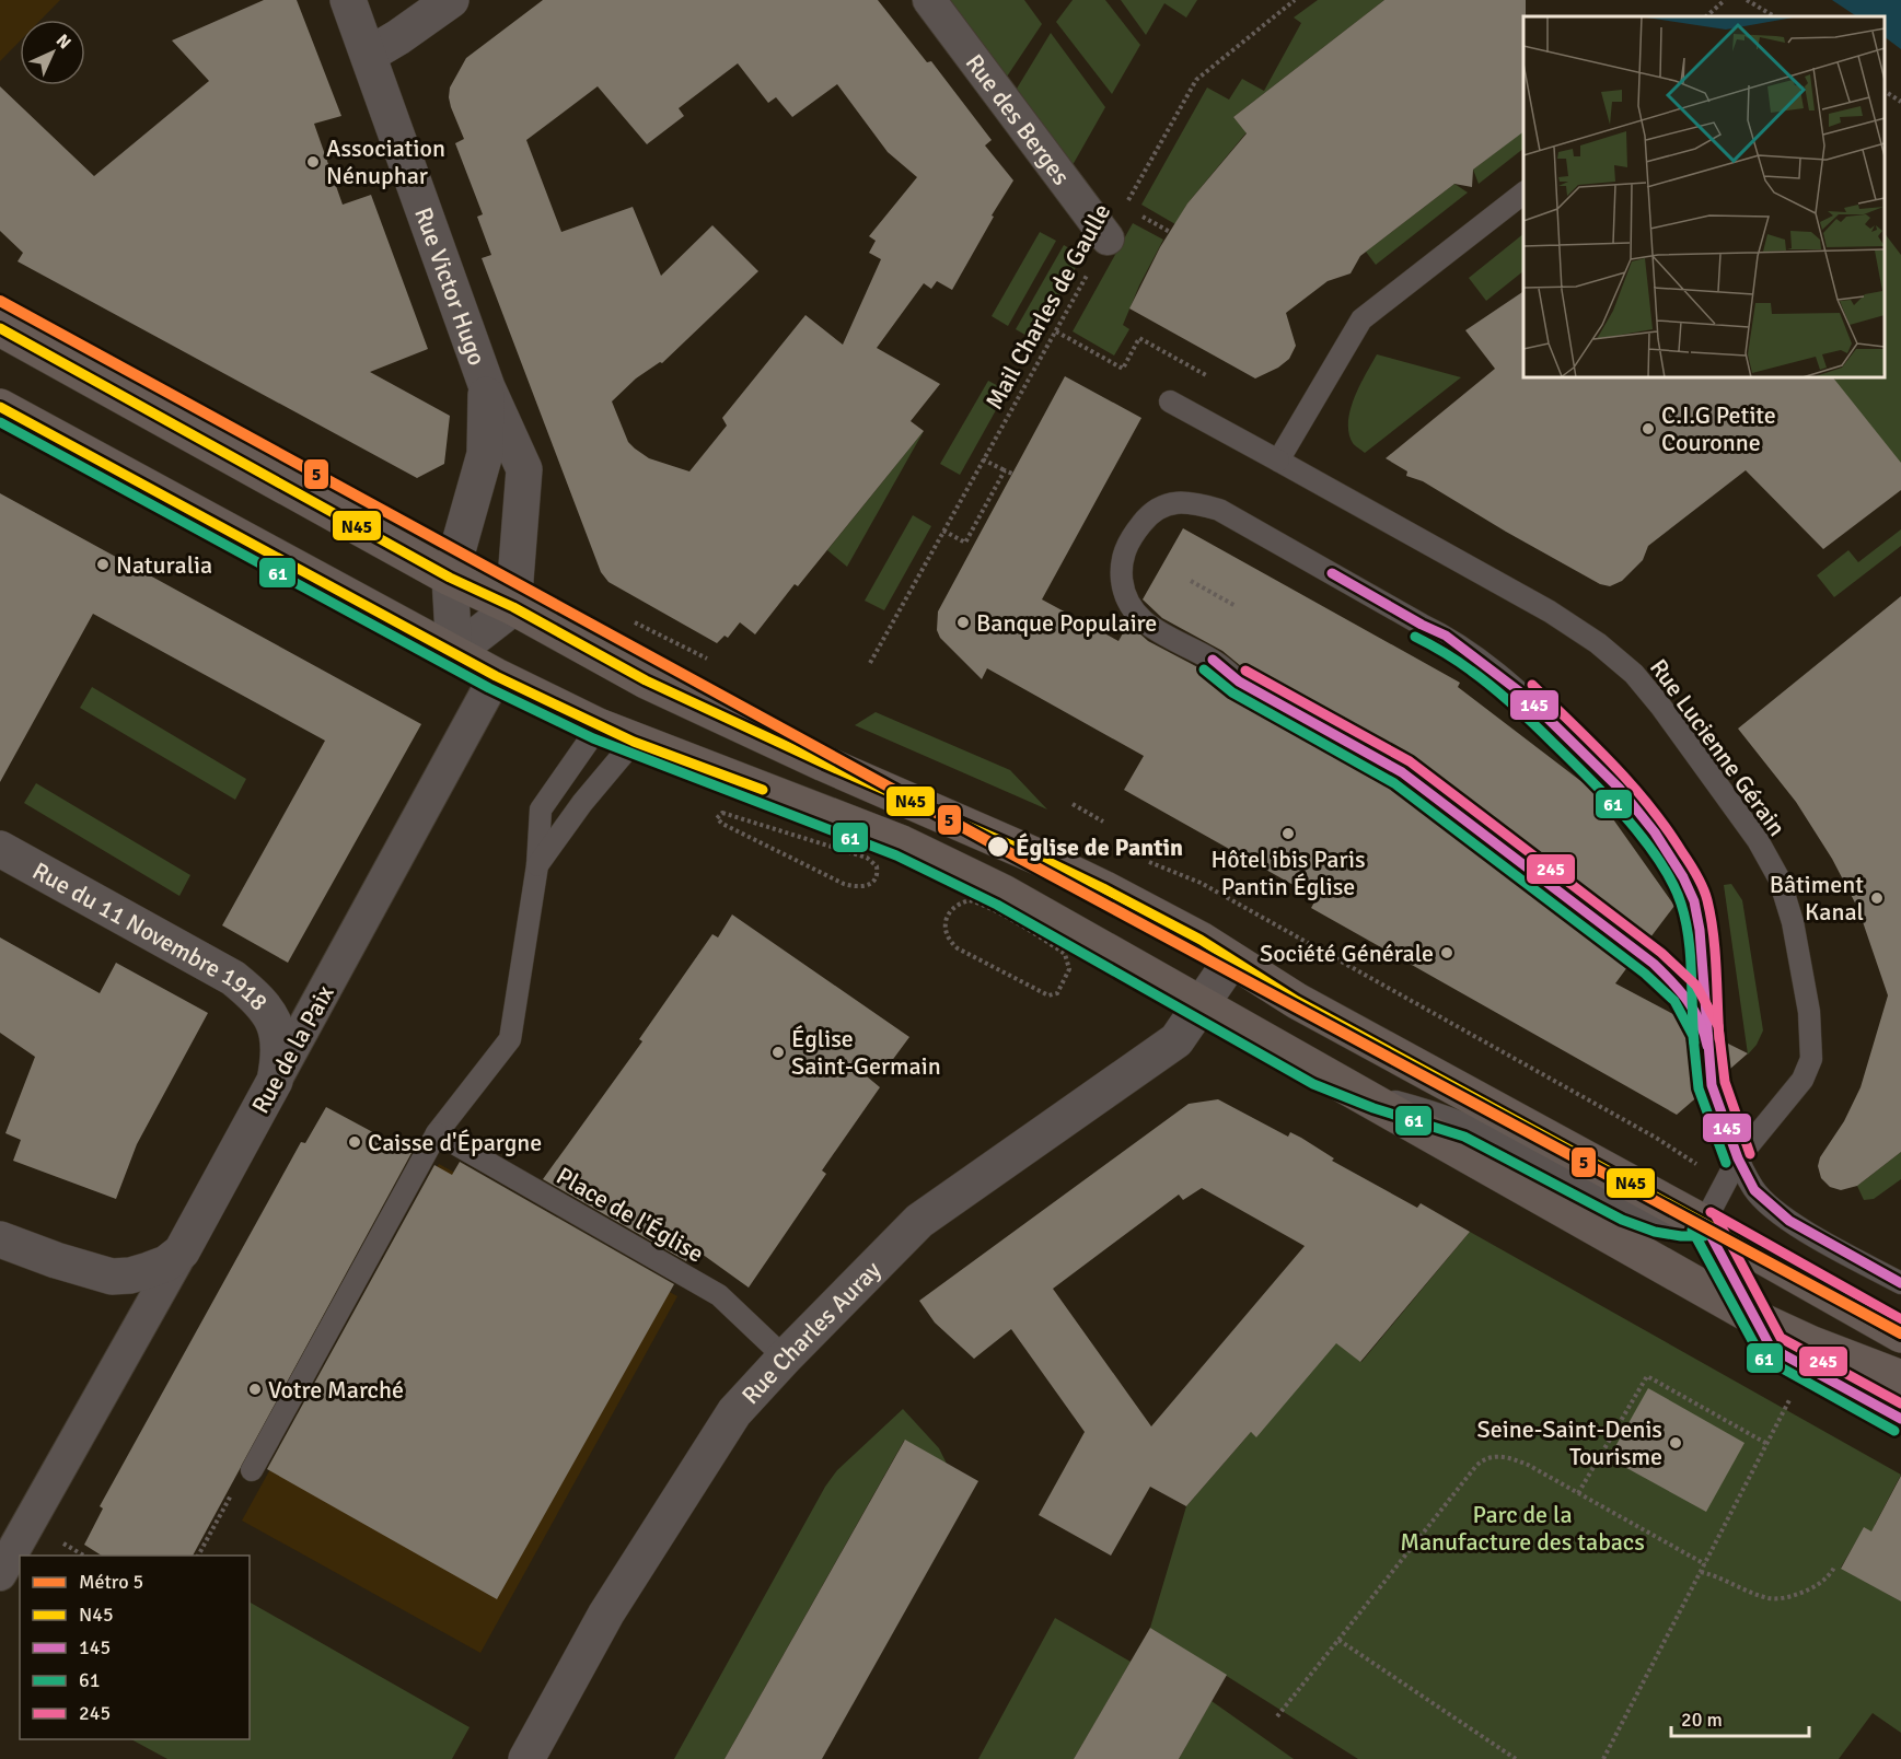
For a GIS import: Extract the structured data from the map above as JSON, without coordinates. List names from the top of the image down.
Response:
{
  "streets": {
    "street": [
      "Rue des Berges",
      "Rue Victor Hugo",
      "Rue du 11 Novembre 1918",
      "Rue de la Paix",
      "Rue Charles Auray"
    ],
    "lane": ["Rue Lucienne Gérain", "Place de l'Église"],
    "path": ["Mail Charles de Gaulle"]
  },
  "crossings": [
    ["Rue des Berges", "Mail Charles de Gaulle"],
    ["Rue du 11 Novembre 1918", "Rue de la Paix"],
    ["Place de l'Église", "Rue Charles Auray"]
  ],
  "parks": ["Parc de la Manufacture des tabacs"],
  "places": [
    "Association Nénuphar",
    "C.I.G Petite Couronne",
    "Naturalia",
    "Banque Populaire",
    "Hôtel ibis Paris Pantin Église",
    "Église de Pantin",
    "Bâtiment Kanal",
    "Société Générale",
    "Église Saint-Germain",
    "Caisse d'Épargne",
    "Votre Marché",
    "Seine-Saint-Denis Tourisme"
  ],
  "lines": [
    "metro line 5",
    "transit line N45",
    "transit line 61",
    "transit line 145",
    "transit line 245"
  ],
  "legend": [
    "Métro 5",
    "N45",
    "145",
    "61",
    "245"
  ],
  "scale_bar": "20 m",
  "north": "top right"
}
